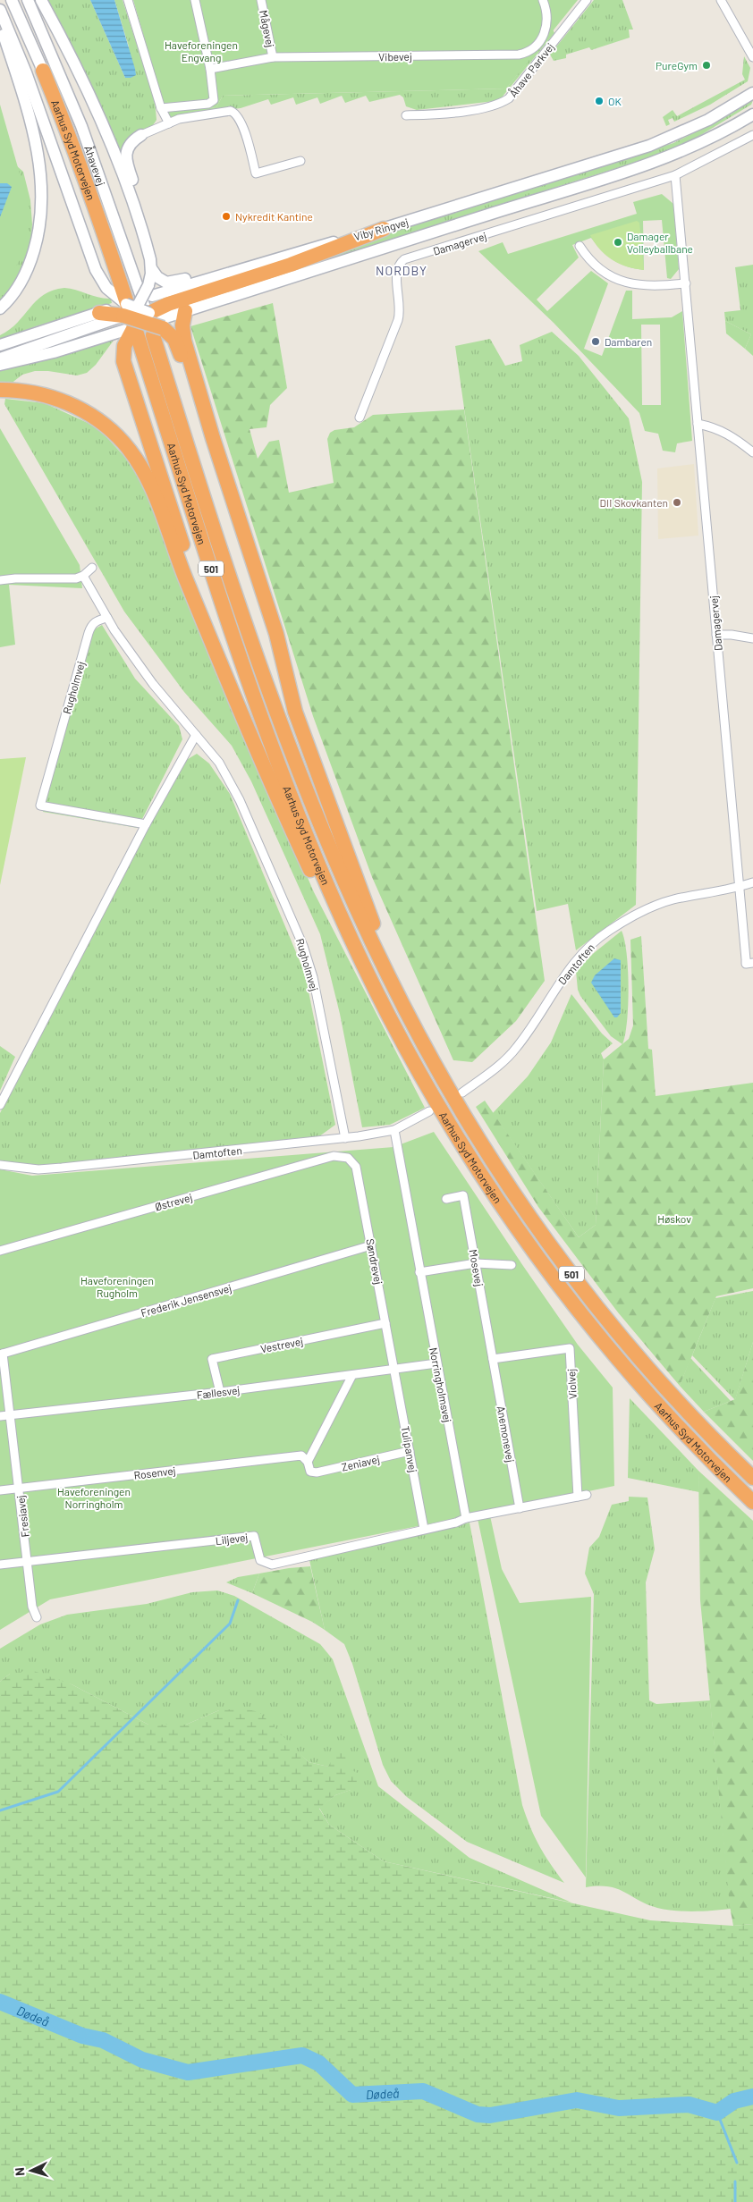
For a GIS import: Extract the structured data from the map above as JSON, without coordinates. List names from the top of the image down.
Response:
{
  "streets": {
    "highway": ["Aarhus Syd Motorvejen", "501"],
    "main road": ["Åhavevej", "Viby Ringvej"],
    "street": [
      "Mågevej",
      "Vibevej",
      "Åhave Parkvej",
      "Damagervej",
      "Rugholmvej",
      "Damtoften",
      "Østrevej",
      "Søndrevej",
      "Mosevej",
      "Frederik Jensensvej",
      "Vestrevej",
      "Violvej",
      "Norringholmsvej",
      "Fællesvej",
      "Anemonevej",
      "Tulipanvej",
      "Zeniavej",
      "Rosenvej",
      "Fresiavej",
      "Liljevej"
    ]
  },
  "crossings": [
    ["Mågevej", "Vibevej"],
    ["Aarhus Syd Motorvejen", "Åhavevej"],
    ["Aarhus Syd Motorvejen", "Viby Ringvej"],
    ["Åhavevej", "Viby Ringvej"],
    ["Damagervej", "Damtoften"],
    ["Rugholmvej", "Damtoften"],
    ["Damtoften", "Norringholmsvej"],
    ["Østrevej", "Søndrevej"],
    ["Søndrevej", "Frederik Jensensvej"],
    ["Søndrevej", "Vestrevej"],
    ["Søndrevej", "Fællesvej"],
    ["Søndrevej", "Tulipanvej"],
    ["Mosevej", "Violvej"],
    ["Mosevej", "Anemonevej"],
    ["Frederik Jensensvej", "Fresiavej"],
    ["Vestrevej", "Fællesvej"],
    ["Violvej", "Anemonevej"],
    ["Norringholmsvej", "Fællesvej"],
    ["Norringholmsvej", "Liljevej"],
    ["Fællesvej", "Tulipanvej"],
    ["Fællesvej", "Fresiavej"],
    ["Tulipanvej", "Zeniavej"],
    ["Tulipanvej", "Liljevej"],
    ["Zeniavej", "Rosenvej"],
    ["Rosenvej", "Fresiavej"],
    ["Fresiavej", "Liljevej"]
  ],
  "districts": ["NORDBY"],
  "water": ["Dødeå"],
  "parks": [
    "Haveforeningen Engvang",
    "Høskov",
    "Haveforeningen Rugholm",
    "Haveforeningen Norringholm"
  ],
  "places": [
    "PureGym",
    "OK",
    "Nykredit Kantine",
    "Damager Volleyballbane",
    "Dambaren",
    "DII Skovkanten"
  ],
  "north": "left"
}
